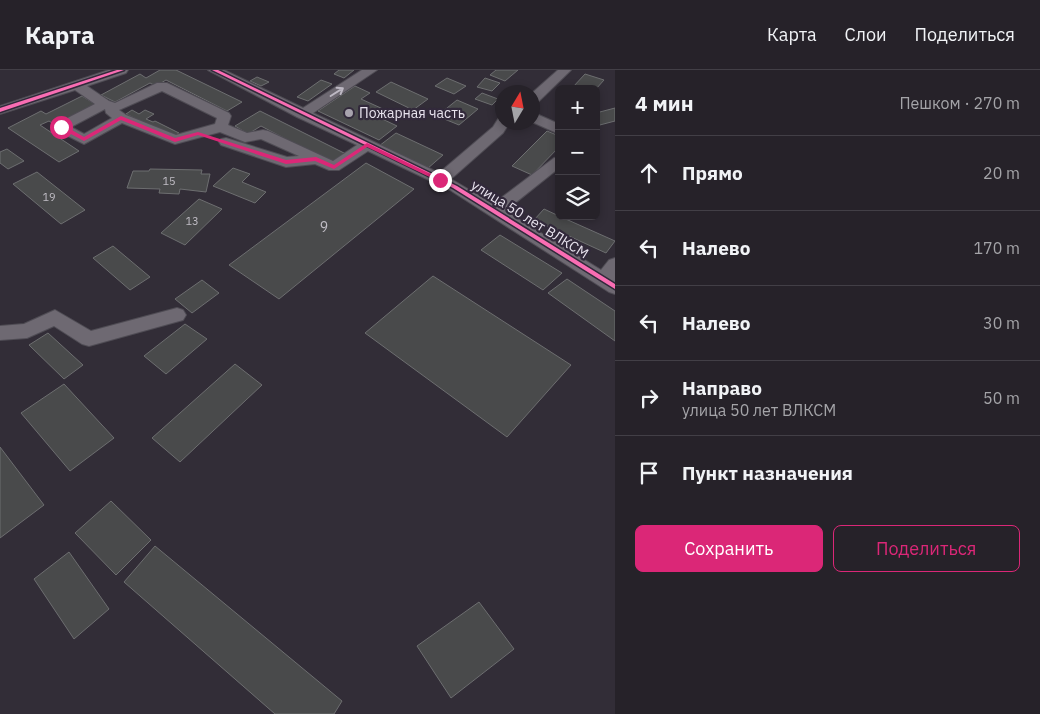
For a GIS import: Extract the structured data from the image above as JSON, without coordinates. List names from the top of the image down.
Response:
{
  "streets": {
    "street": ["улица 50 лет ВЛКСМ"]
  },
  "places": ["Пожарная часть"],
  "house_numbers": [
    "15",
    "19",
    "13",
    "9"
  ],
  "north": "top",
  "page": {
    "header": "Карта",
    "nav": ["Карта", "Слои", "Поделиться"],
    "heading": ["4 мин", "Пешком · 270 m"],
    "map_buttons": ["+", "−"],
    "list": [
      ["Прямо", "20 m"],
      ["Налево", "170 m"],
      ["Налево", "30 m"],
      ["Направо", "улица 50 лет ВЛКСМ", "50 m"],
      "Пункт назначения"
    ],
    "buttons": ["Сохранить", "Поделиться"]
  }
}
